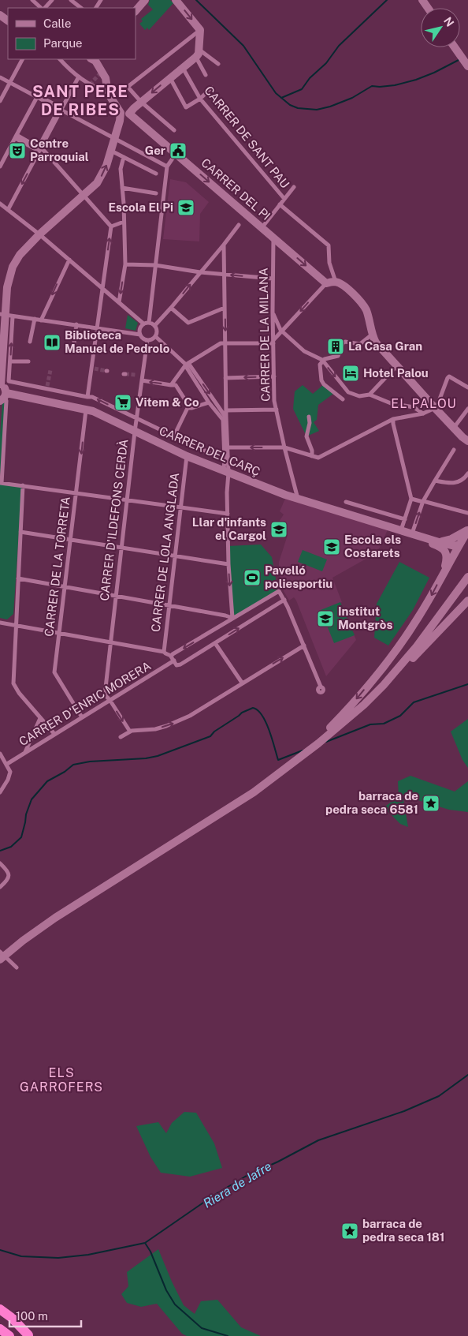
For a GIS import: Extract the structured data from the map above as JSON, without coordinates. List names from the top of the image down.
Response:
{
  "streets": {
    "street": [
      "CARRER DE SANT PAU",
      "CARRER DEL PI",
      "CARRER DE LA MILANA",
      "CARRER DEL CARÇ",
      "CARRER D'ILDEFONS CERDÀ",
      "CARRER DE LOLA ANGLADA",
      "CARRER DE LA TORRETA",
      "CARRER D'ENRIC MORERA"
    ]
  },
  "crossings": [
    ["CARRER DEL PI", "CARRER DE LA MILANA"],
    ["CARRER DE LA MILANA", "CARRER DEL CARÇ"],
    ["CARRER DEL CARÇ", "CARRER D'ILDEFONS CERDÀ"],
    ["CARRER DEL CARÇ", "CARRER DE LOLA ANGLADA"],
    ["CARRER DEL CARÇ", "CARRER DE LA TORRETA"],
    ["CARRER D'ILDEFONS CERDÀ", "CARRER D'ENRIC MORERA"],
    ["CARRER DE LA TORRETA", "CARRER D'ENRIC MORERA"]
  ],
  "districts": ["SANT PERE DE RIBES", "EL PALOU", "ELS GARROFERS"],
  "water": ["Riera de Jafre"],
  "places": {
    "theatre": ["Centre Parroquial"],
    "public building": ["Ger"],
    "school or university": [
      "Escola El Pi",
      "Llar d'infants el Cargol",
      "Escola els Costarets",
      "Institut Montgròs"
    ],
    "library": ["Biblioteca Manuel de Pedrolo"],
    "building": ["La Casa Gran"],
    "hotel": ["Hotel Palou"],
    "supermarket": ["Vitem & Co"],
    "sports": ["Pavelló poliesportiu"],
    "place": ["barraca de pedra seca 6581", "barraca de pedra seca 181"]
  },
  "legend": ["Calle", "Parque"],
  "scale_bar": "100 m",
  "north": "top right"
}
